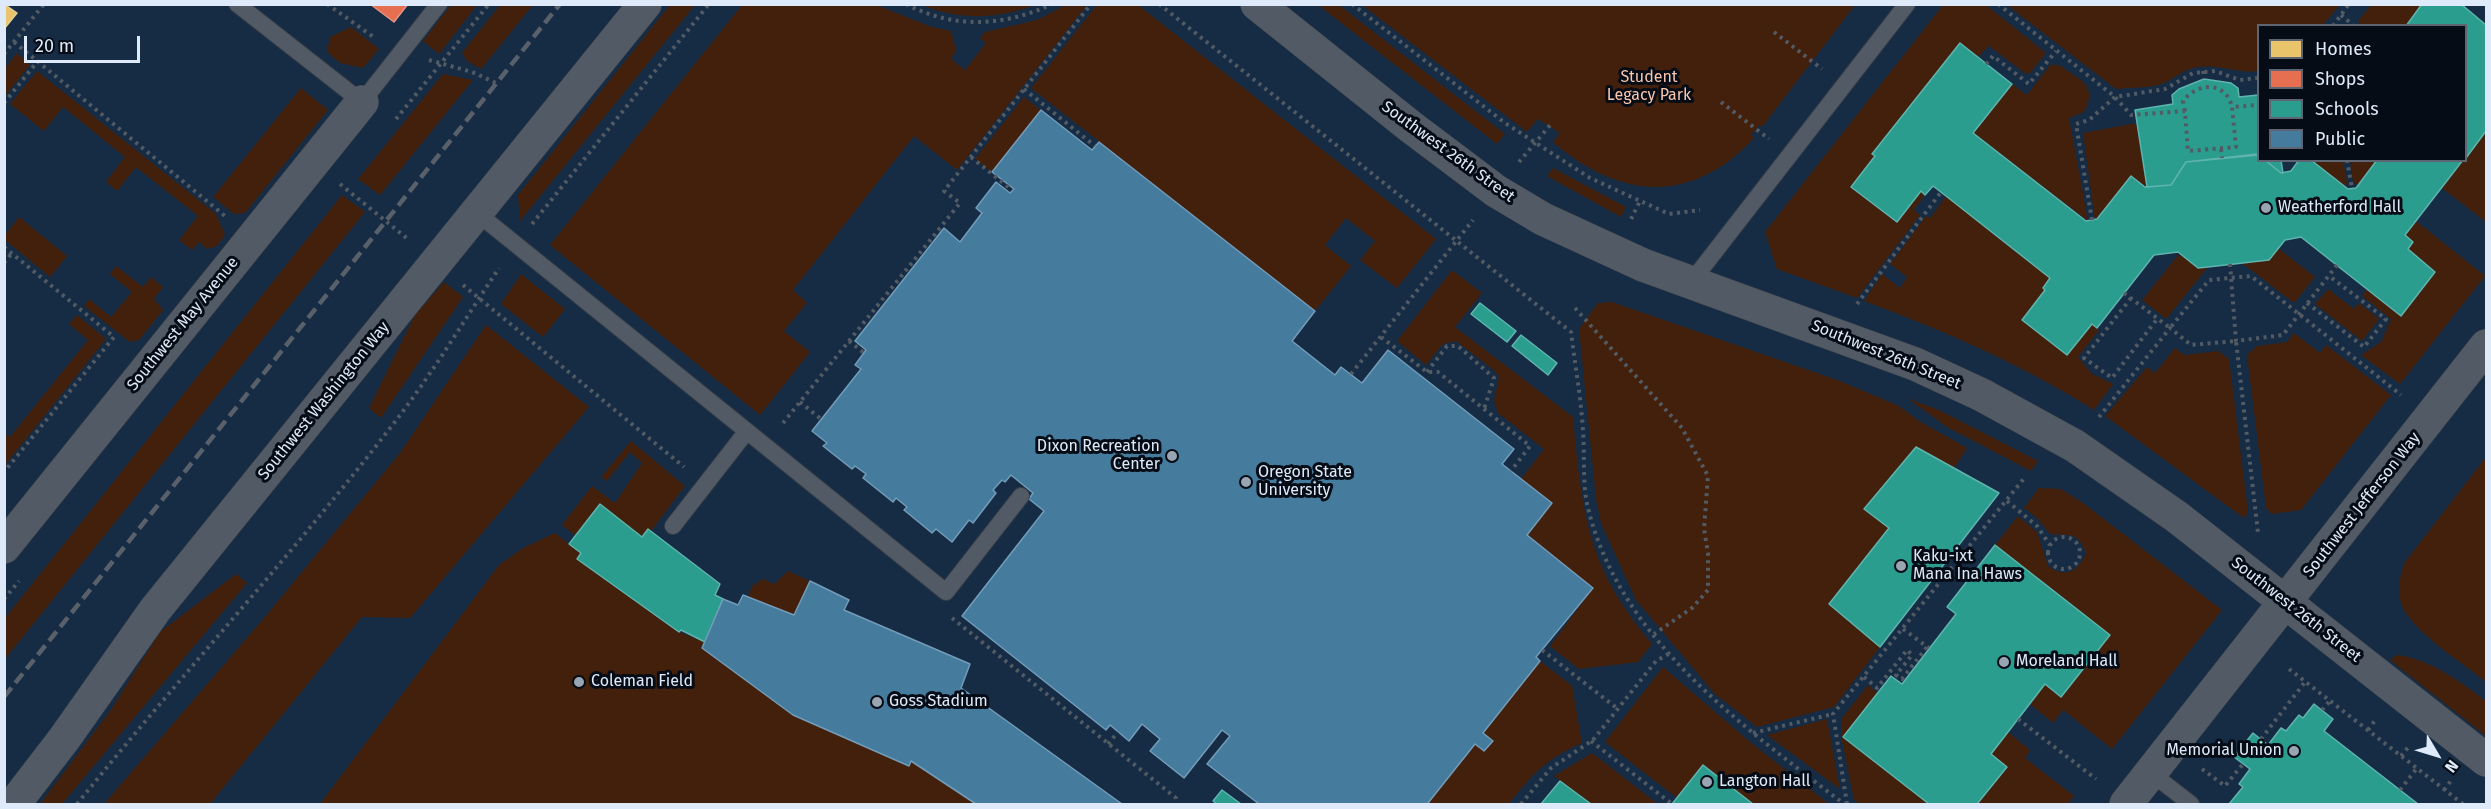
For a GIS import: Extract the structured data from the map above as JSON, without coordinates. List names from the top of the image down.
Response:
{
  "streets": {
    "street": [
      "Southwest 26th Street",
      "Southwest May Avenue",
      "Southwest Washington Way",
      "Southwest Jefferson Way"
    ]
  },
  "crossings": [
    ["Southwest 26th Street", "Southwest Jefferson Way"]
  ],
  "parks": ["Student Legacy Park"],
  "places": [
    "Weatherford Hall",
    "Dixon Recreation Center",
    "Oregon State University",
    "Kaku-ixt Mana Ina Haws",
    "Moreland Hall",
    "Coleman Field",
    "Goss Stadium",
    "Memorial Union",
    "Langton Hall"
  ],
  "legend": [
    "Homes",
    "Shops",
    "Schools",
    "Public"
  ],
  "scale_bar": "20 m",
  "north": "bottom right"
}
